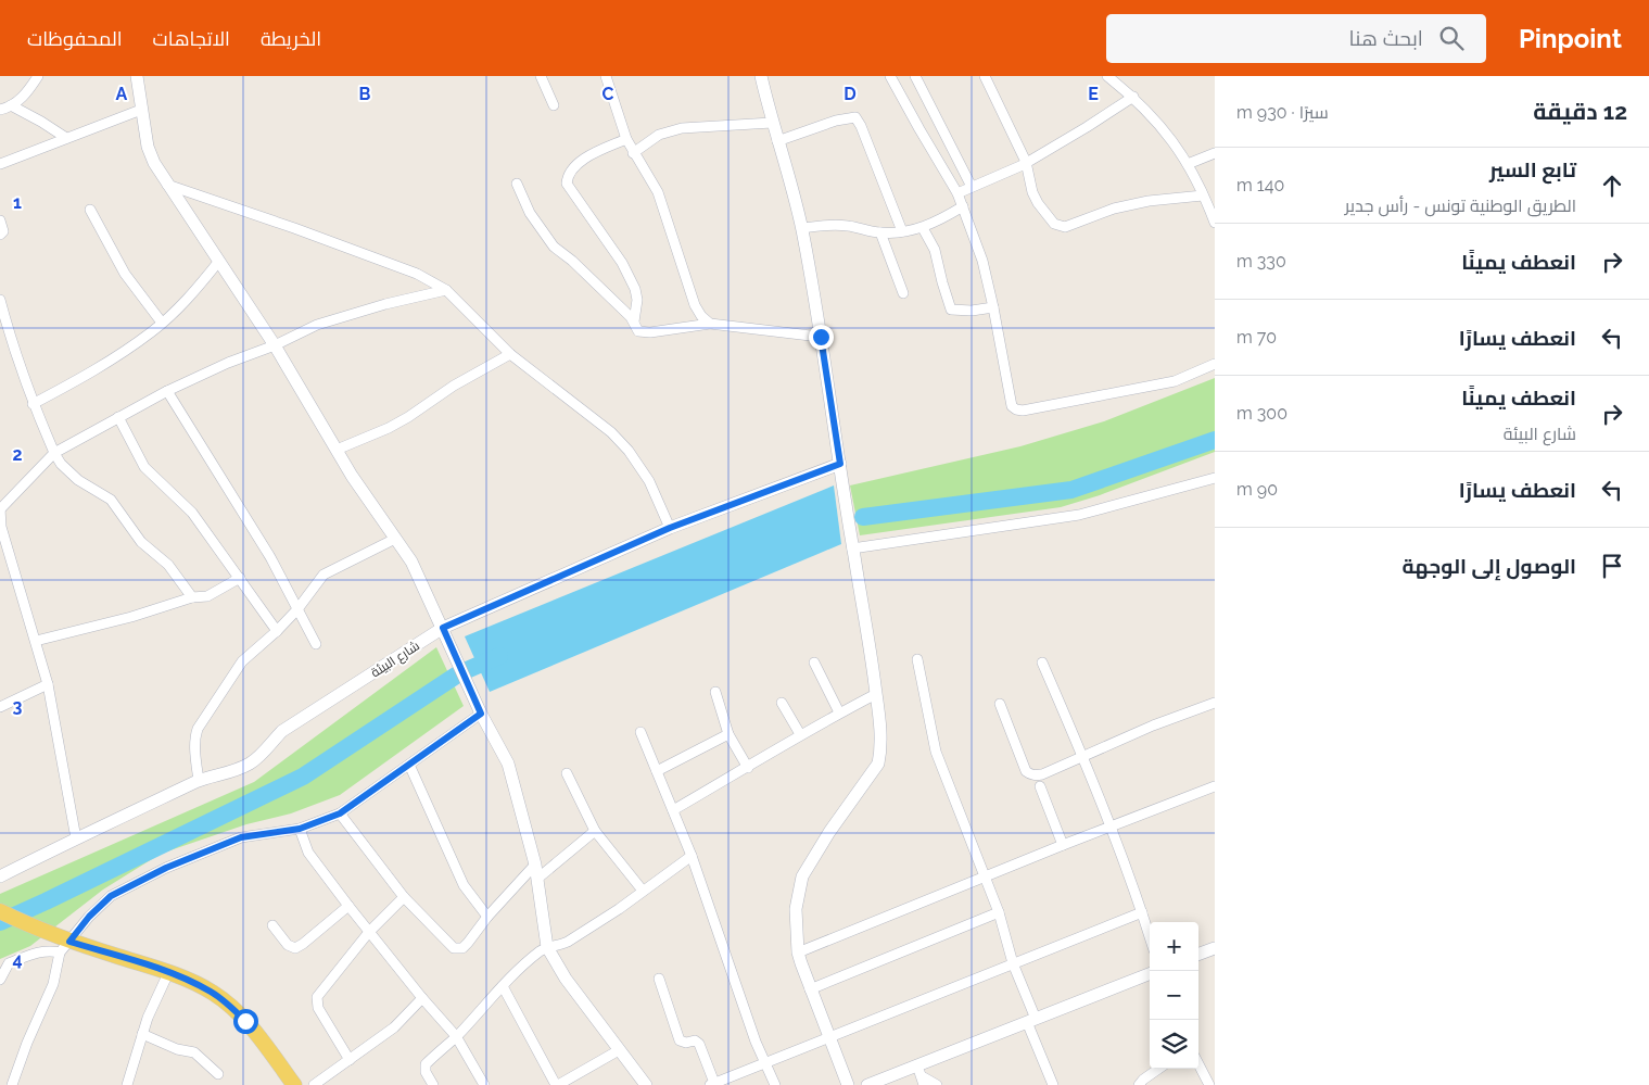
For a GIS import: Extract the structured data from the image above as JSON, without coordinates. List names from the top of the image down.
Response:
{
  "streets": {
    "street": ["شارع البيئة"]
  },
  "page": {
    "header": "Pinpoint",
    "search": "ابحث هنا",
    "nav": ["الخريطة", "الاتجاهات", "المحفوظات"],
    "heading": ["12 دقيقة", "سيرًا · 930 m"],
    "list": [
      ["تابع السير", "الطريق الوطنية تونس - رأس جدير", "140 m"],
      ["انعطف يمينًا", "330 m"],
      ["انعطف يسارًا", "70 m"],
      ["انعطف يمينًا", "شارع البيئة", "300 m"],
      ["انعطف يسارًا", "90 m"],
      "الوصول إلى الوجهة"
    ],
    "map_buttons": ["+", "−"]
  },
  "grid": {
    "columns": [
      "A",
      "B",
      "C",
      "D",
      "E"
    ],
    "rows": [
      "1",
      "2",
      "3",
      "4"
    ]
  }
}
